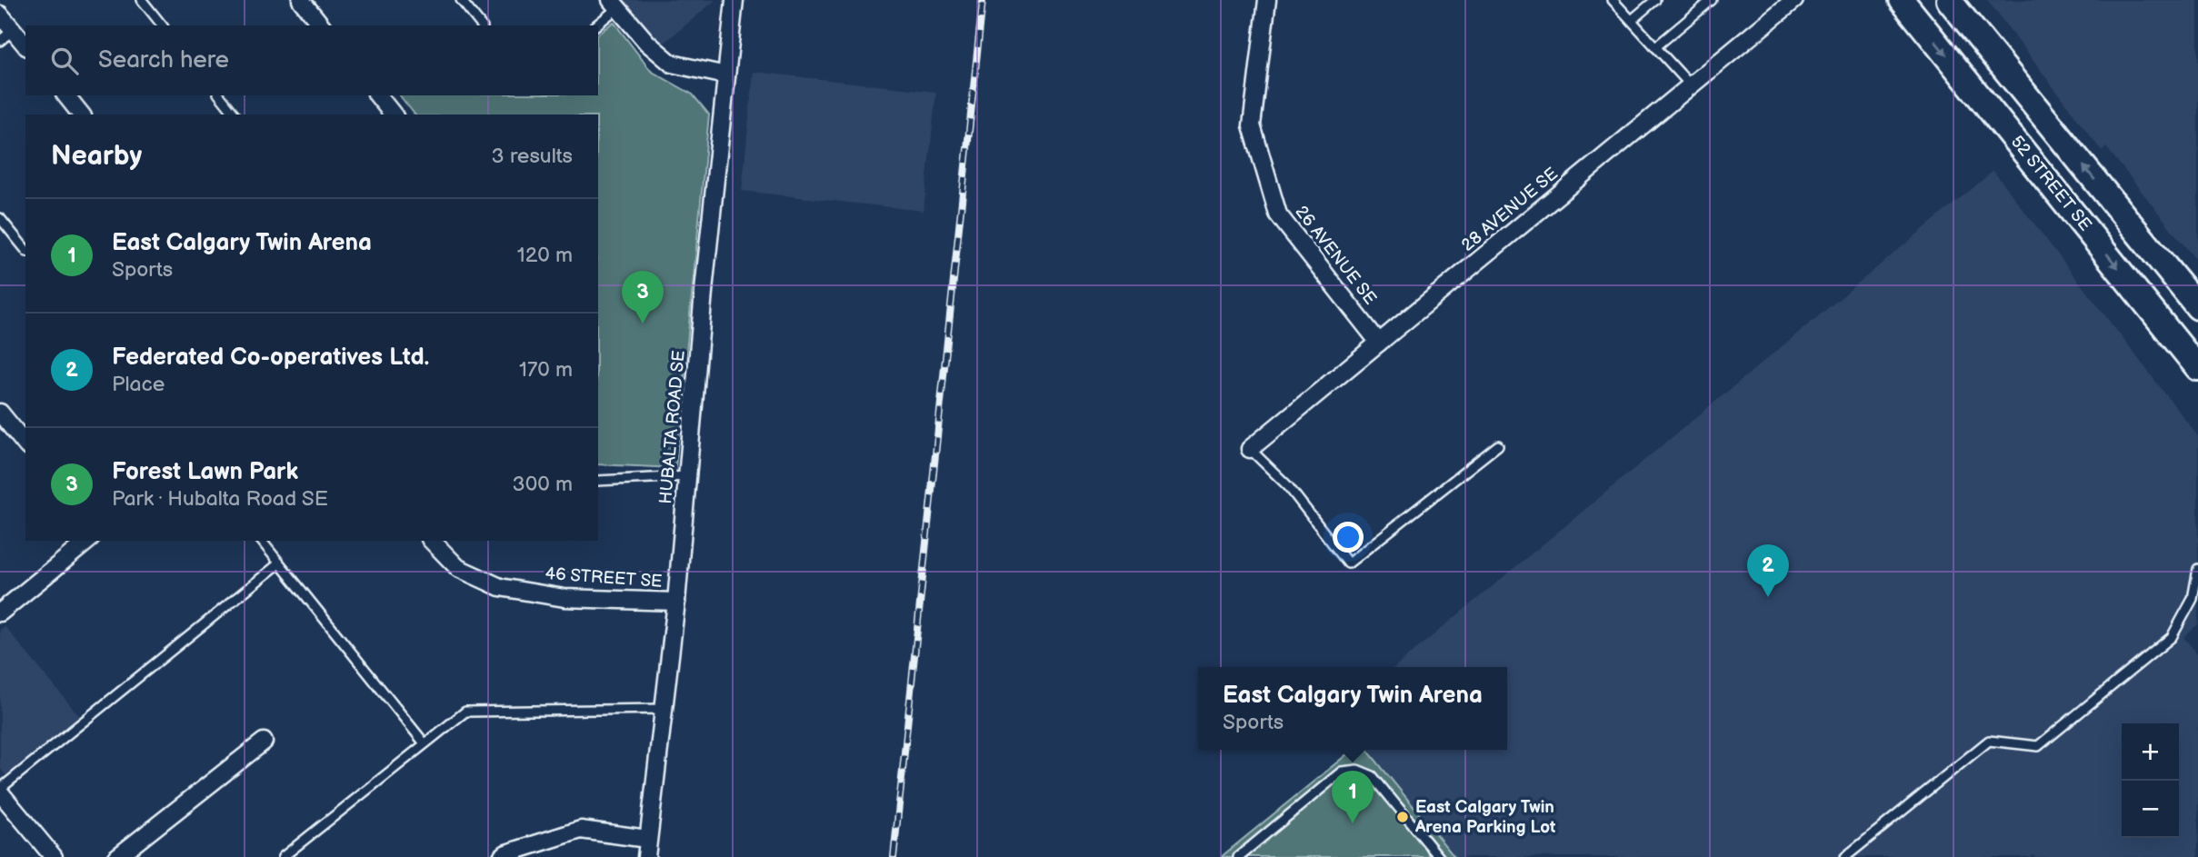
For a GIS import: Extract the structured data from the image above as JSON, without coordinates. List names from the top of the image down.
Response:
{
  "streets": {
    "main road": ["52 STREET SE"],
    "street": [
      "28 AVENUE SE",
      "26 AVENUE SE",
      "HUBALTA ROAD SE",
      "46 STREET SE"
    ]
  },
  "crossings": [
    ["28 AVENUE SE", "26 AVENUE SE"],
    ["HUBALTA ROAD SE", "46 STREET SE"]
  ],
  "places": ["East Calgary Twin Arena Parking Lot"],
  "page": {
    "search": "Search here",
    "heading": ["Nearby", "3 results"],
    "list": [
      {
        "mark": "1",
        "name": "East Calgary Twin Arena",
        "note": "Sports",
        "value": "120 m"
      },
      {
        "mark": "2",
        "name": "Federated Co-operatives Ltd.",
        "note": "Place",
        "value": "170 m"
      },
      {
        "mark": "3",
        "name": "Forest Lawn Park",
        "note": "Park · Hubalta Road SE",
        "value": "300 m"
      }
    ],
    "pins": ["3", "2", "1"],
    "popup": ["East Calgary Twin Arena", "Sports"],
    "map_buttons": ["+", "−"]
  }
}
